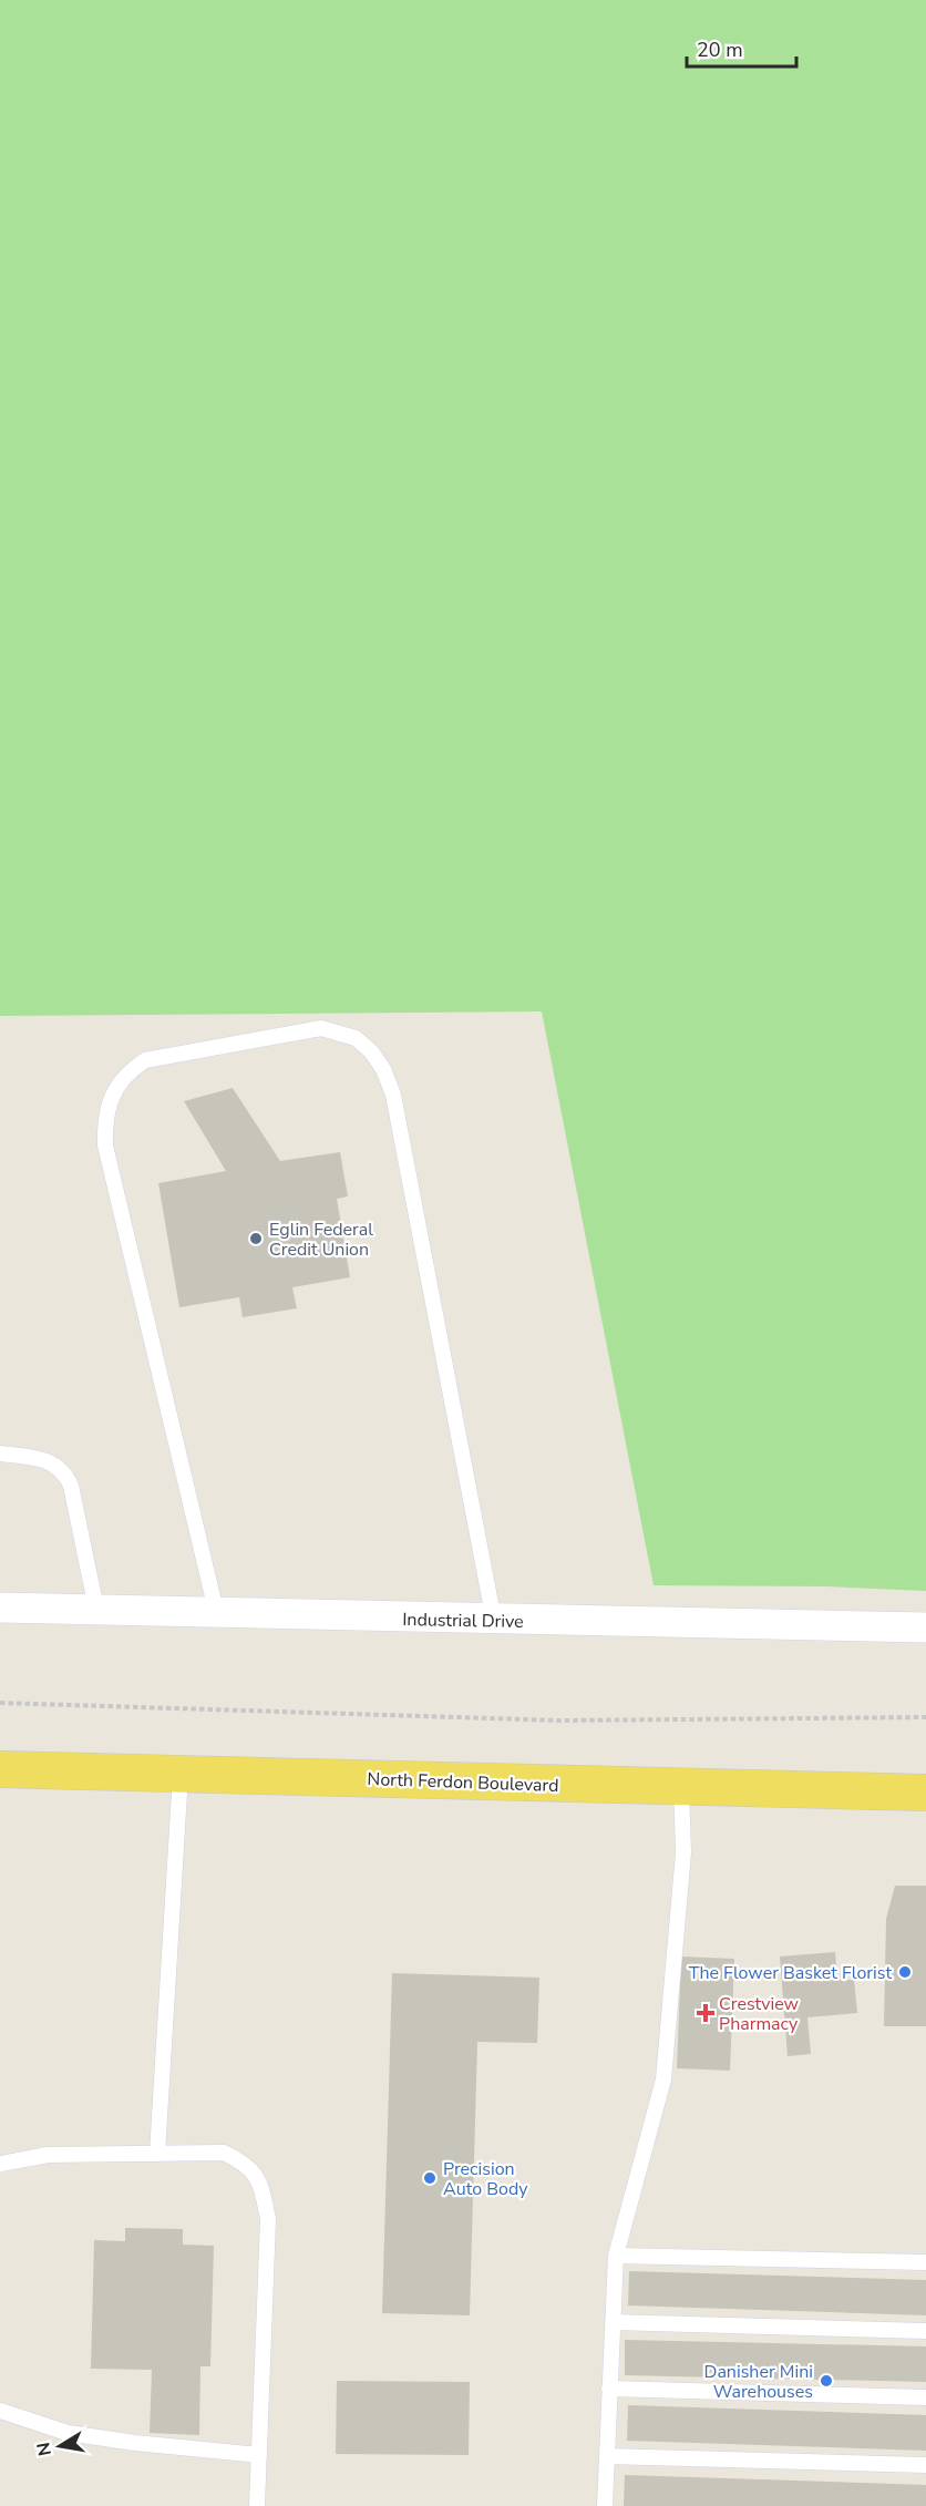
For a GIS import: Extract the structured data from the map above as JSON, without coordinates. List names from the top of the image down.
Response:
{
  "streets": {
    "main road": ["North Ferdon Boulevard"],
    "street": ["Industrial Drive"]
  },
  "places": {
    "other": [
      "Eglin Federal Credit Union",
      "The Flower Basket Florist",
      "Precision Auto Body",
      "Danisher Mini Warehouses"
    ],
    "health": ["Crestview Pharmacy"]
  },
  "scale_bar": "20 m",
  "north": "left"
}
